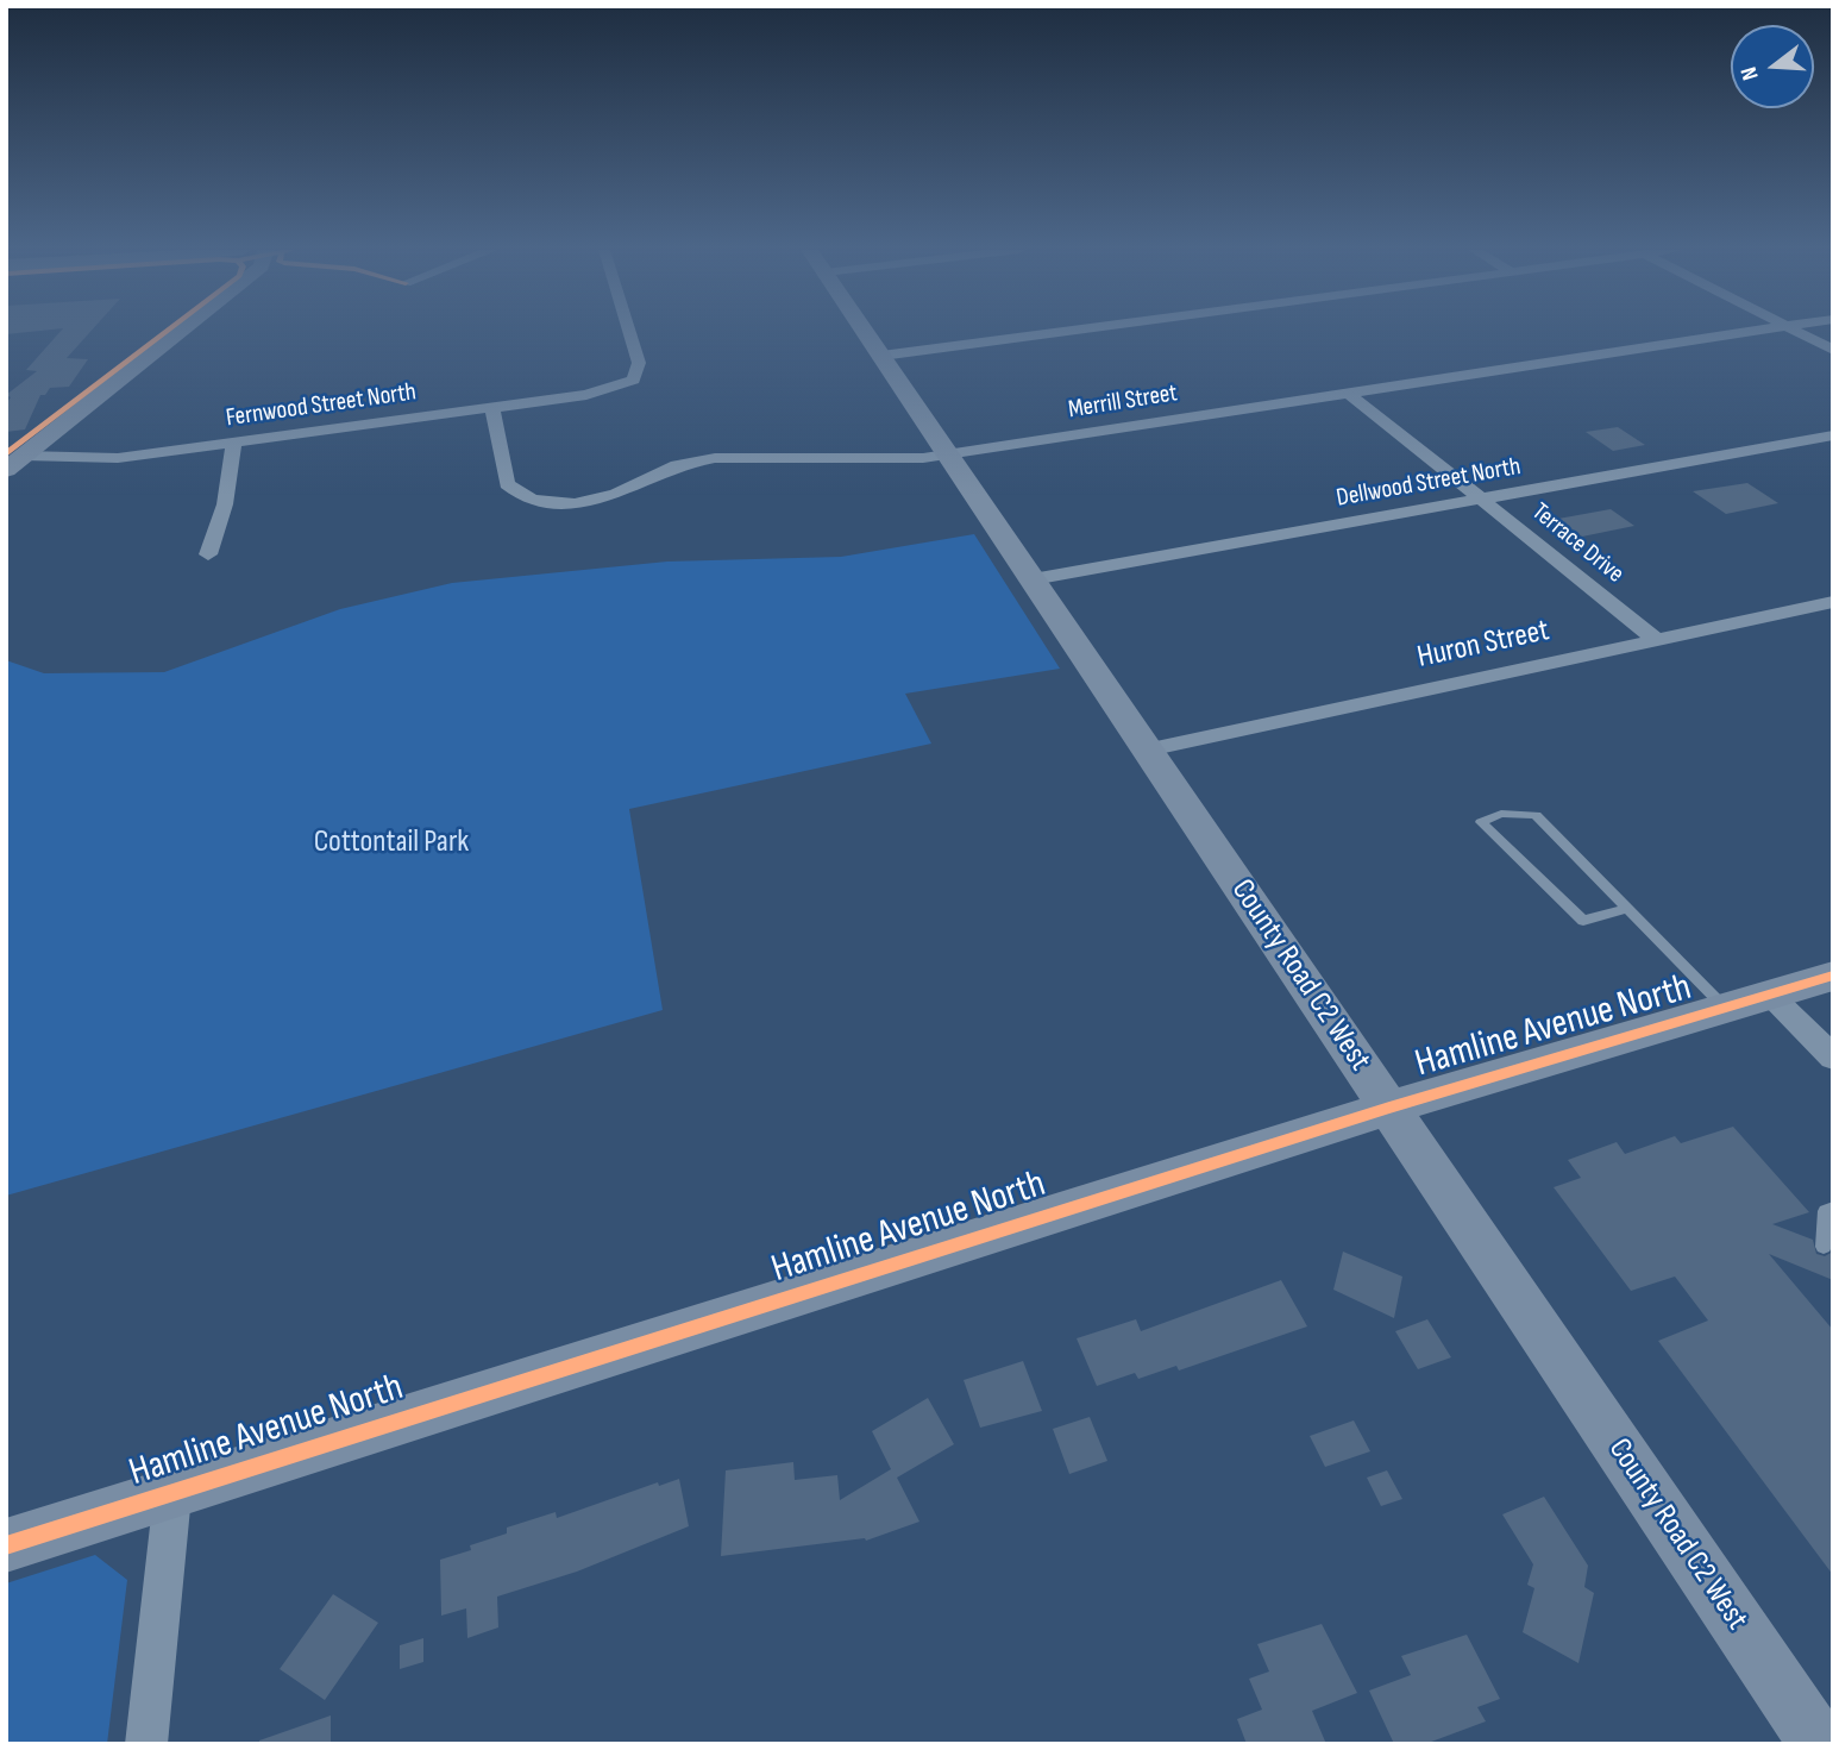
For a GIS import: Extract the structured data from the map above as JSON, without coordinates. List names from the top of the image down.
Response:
{
  "streets": {
    "street": [
      "Merrill Street",
      "Fernwood Street North",
      "Dellwood Street North",
      "Terrace Drive",
      "Huron Street",
      "County Road C2 West",
      "Hamline Avenue North"
    ]
  },
  "crossings": [
    ["Merrill Street", "Fernwood Street North"],
    ["Merrill Street", "Terrace Drive"],
    ["Merrill Street", "County Road C2 West"],
    ["Dellwood Street North", "Terrace Drive"],
    ["Dellwood Street North", "County Road C2 West"],
    ["Terrace Drive", "Huron Street"],
    ["Huron Street", "County Road C2 West"],
    ["County Road C2 West", "Hamline Avenue North"]
  ],
  "parks": ["Cottontail Park"],
  "north": "left"
}
